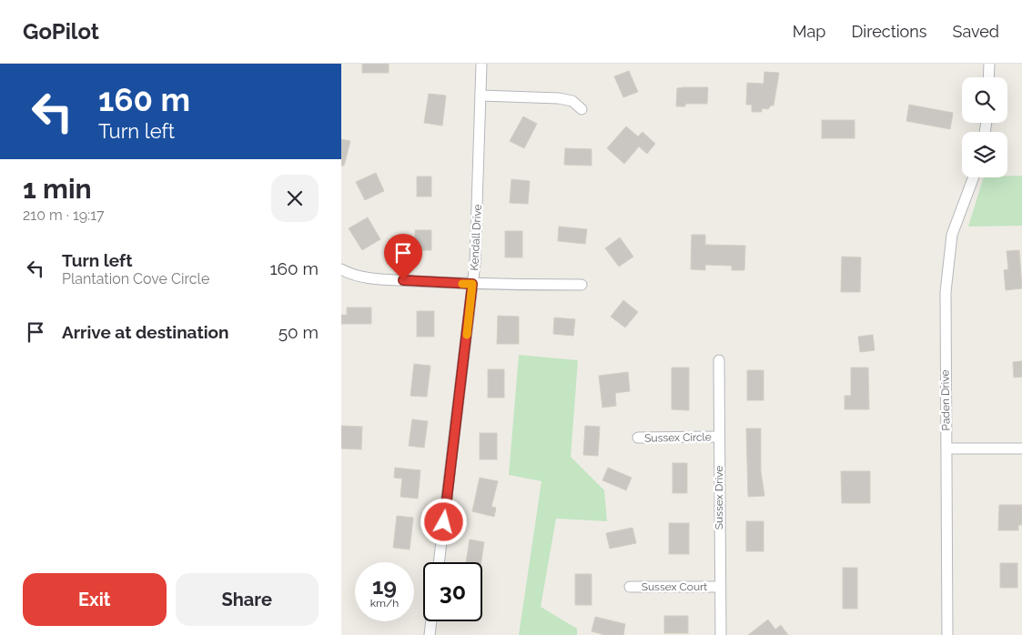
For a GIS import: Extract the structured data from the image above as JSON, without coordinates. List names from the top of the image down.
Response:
{
  "streets": {
    "street": [
      "Kendall Drive",
      "Paden Drive",
      "Sussex Circle",
      "Sussex Drive",
      "Sussex Court"
    ]
  },
  "crossings": [
    ["Sussex Circle", "Sussex Drive"],
    ["Sussex Drive", "Sussex Court"]
  ],
  "page": {
    "header": "GoPilot",
    "nav": ["Map", "Directions", "Saved"],
    "turn": ["160 m", "Turn left"],
    "heading": ["1 min", "210 m · 19:17"],
    "list": [
      {
        "name": "Turn left",
        "note": "Plantation Cove Circle",
        "value": "160 m"
      },
      {
        "name": "Arrive at destination",
        "value": "50 m"
      }
    ],
    "speed": "19 km/h",
    "limit": "30",
    "buttons": ["Exit", "Share"]
  }
}
